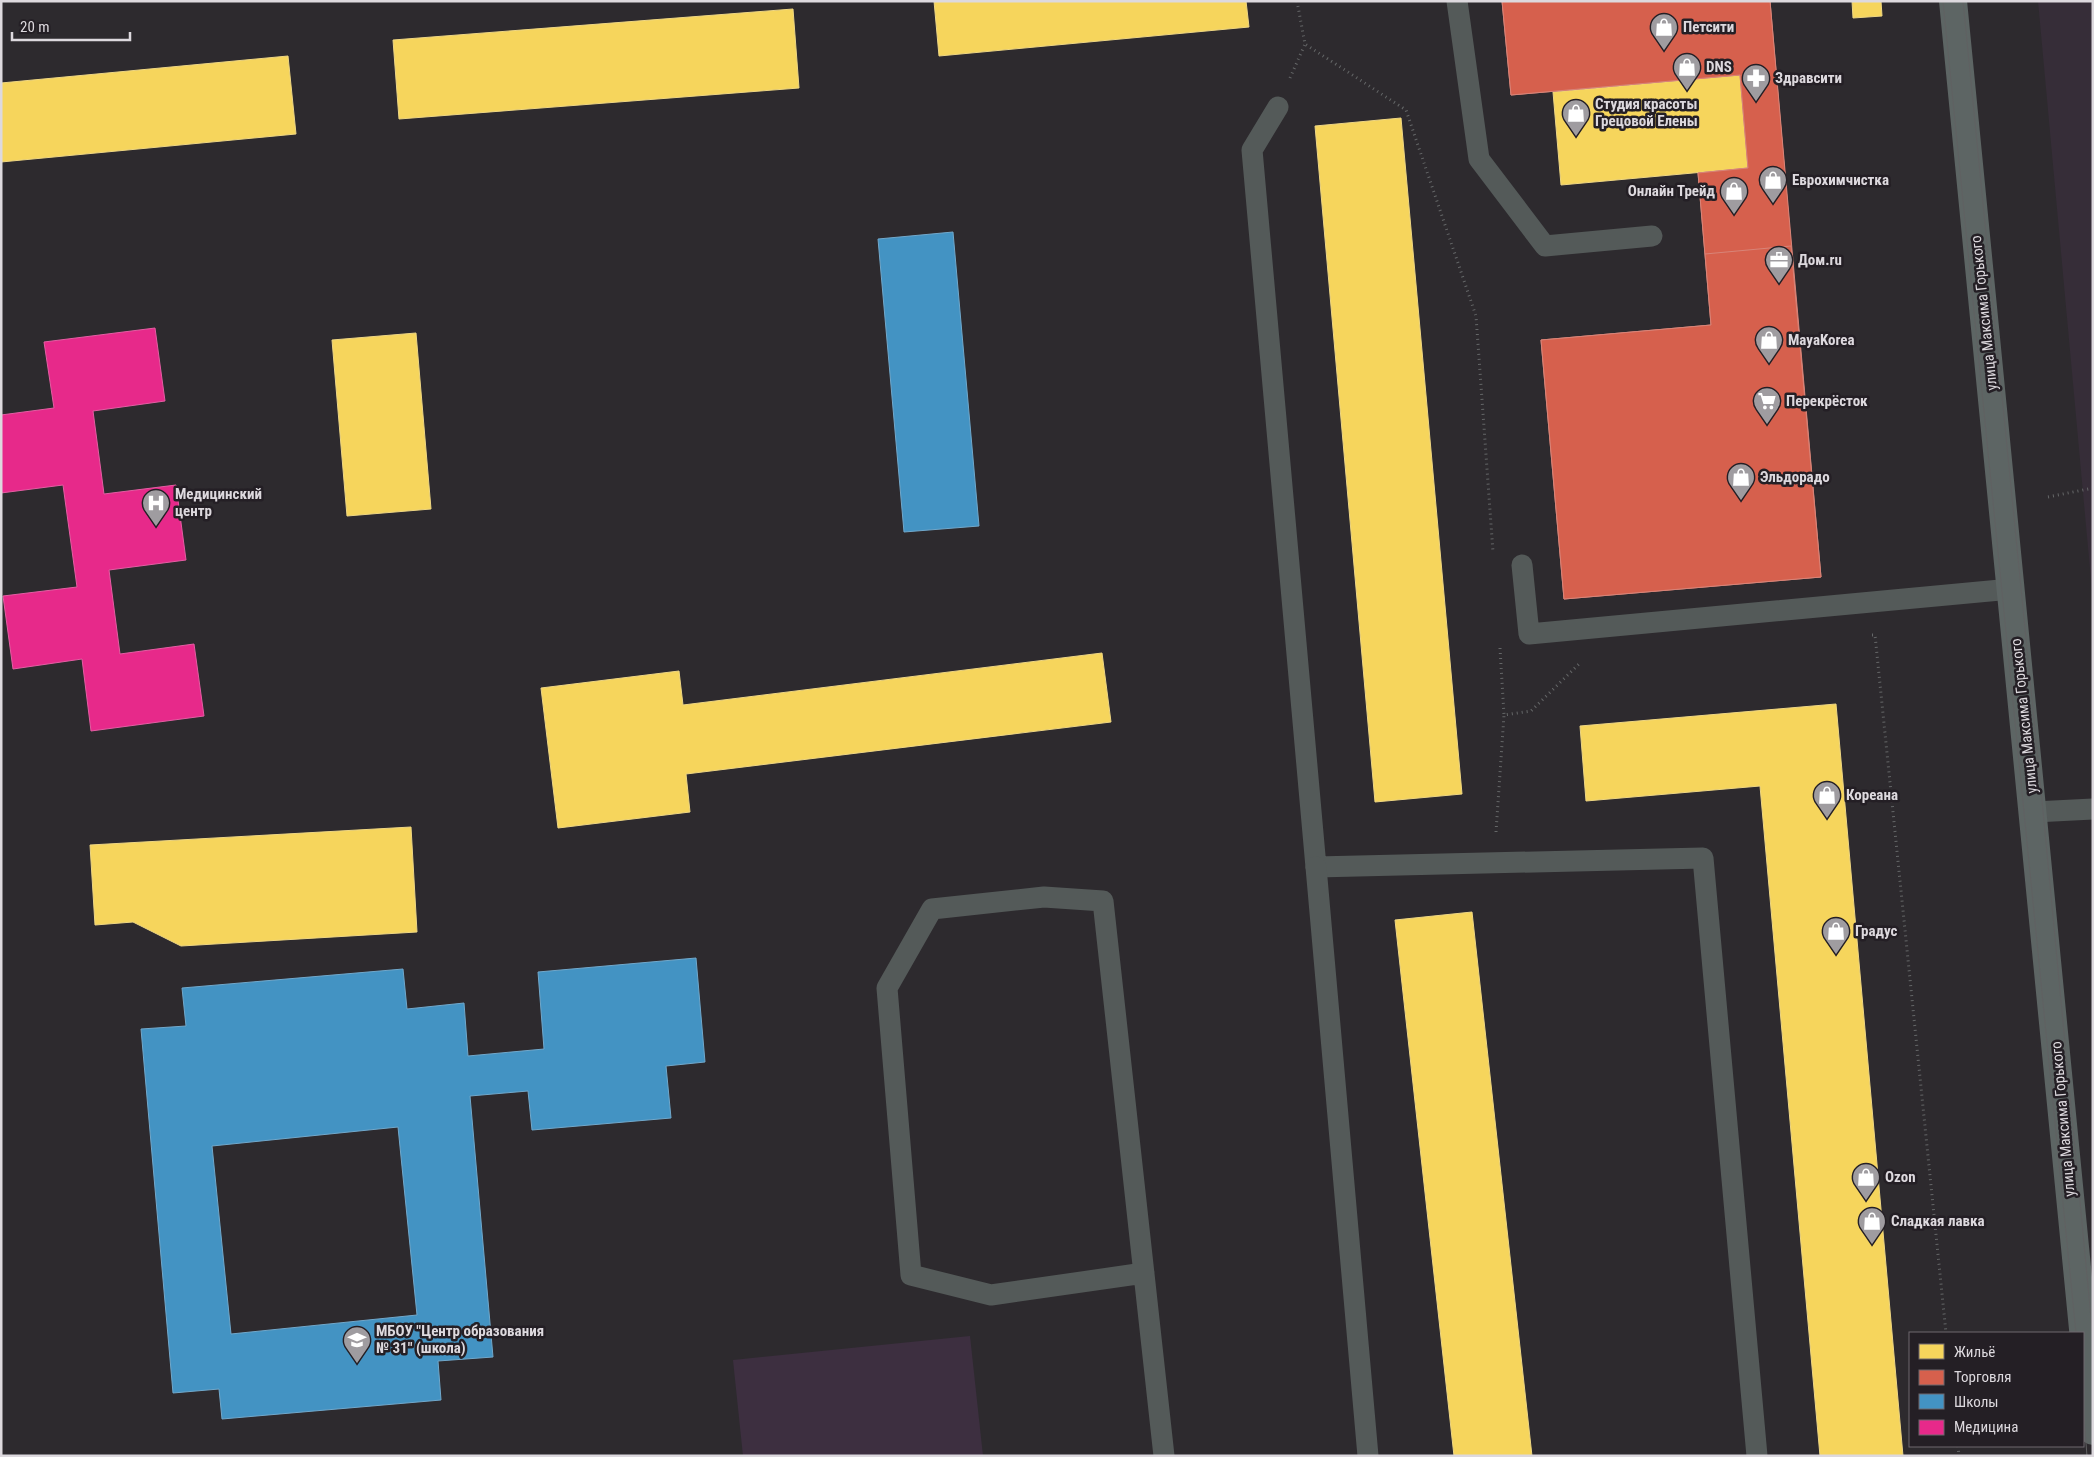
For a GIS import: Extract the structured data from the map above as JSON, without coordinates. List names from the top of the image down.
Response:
{
  "streets": {
    "main road": ["улица Максима Горького"]
  },
  "places": {
    "shop": [
      "Петсити",
      "DNS",
      "Студия красоты Грецовой Елены",
      "Еврохимчистка",
      "Онлайн Трейд",
      "MayaKorea",
      "Эльдорадо",
      "Кореана",
      "Градус",
      "Ozon",
      "Сладкая лавка"
    ],
    "pharmacy": ["Здравсити"],
    "office": ["Дом.ru"],
    "supermarket": ["Перекрёсток"],
    "hospital": ["Медицинский центр"],
    "school or university": ["МБОУ \"Центр образования № 31\" (школа)"]
  },
  "legend": [
    "Жильё",
    "Торговля",
    "Школы",
    "Медицина"
  ],
  "scale_bar": "20 m"
}
